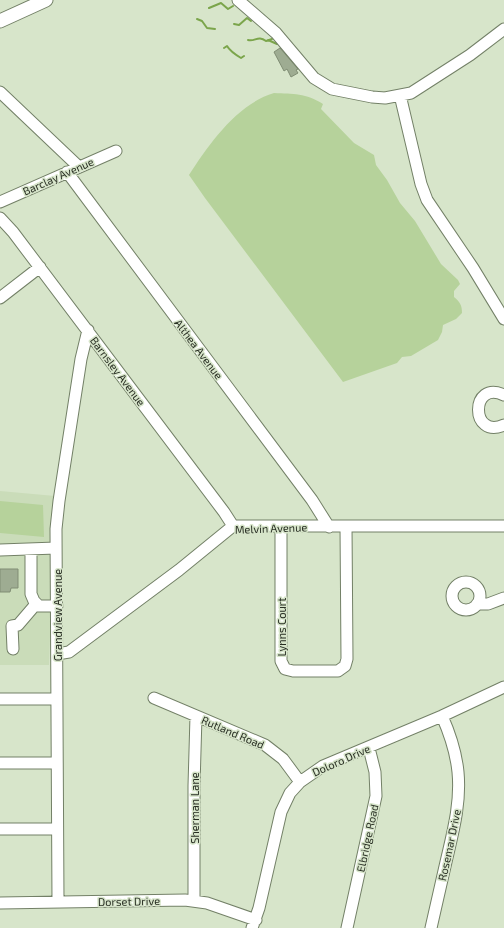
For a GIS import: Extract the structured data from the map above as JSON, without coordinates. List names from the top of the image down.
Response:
{
  "streets": {
    "street": [
      "Barclay Avenue",
      "Althea Avenue",
      "Barnsley Avenue",
      "Melvin Avenue",
      "Grandview Avenue",
      "Lynns Court",
      "Rutland Road",
      "Doloro Drive",
      "Sherman Lane",
      "Elbridge Road",
      "Rosemar Drive",
      "Dorset Drive"
    ]
  },
  "crossings": [
    ["Barclay Avenue", "Althea Avenue"],
    ["Althea Avenue", "Melvin Avenue"],
    ["Barnsley Avenue", "Melvin Avenue"],
    ["Barnsley Avenue", "Grandview Avenue"],
    ["Melvin Avenue", "Grandview Avenue"],
    ["Melvin Avenue", "Lynns Court"],
    ["Grandview Avenue", "Dorset Drive"],
    ["Rutland Road", "Doloro Drive"],
    ["Rutland Road", "Sherman Lane"],
    ["Doloro Drive", "Elbridge Road"],
    ["Doloro Drive", "Rosemar Drive"],
    ["Doloro Drive", "Dorset Drive"],
    ["Sherman Lane", "Dorset Drive"]
  ]
}
